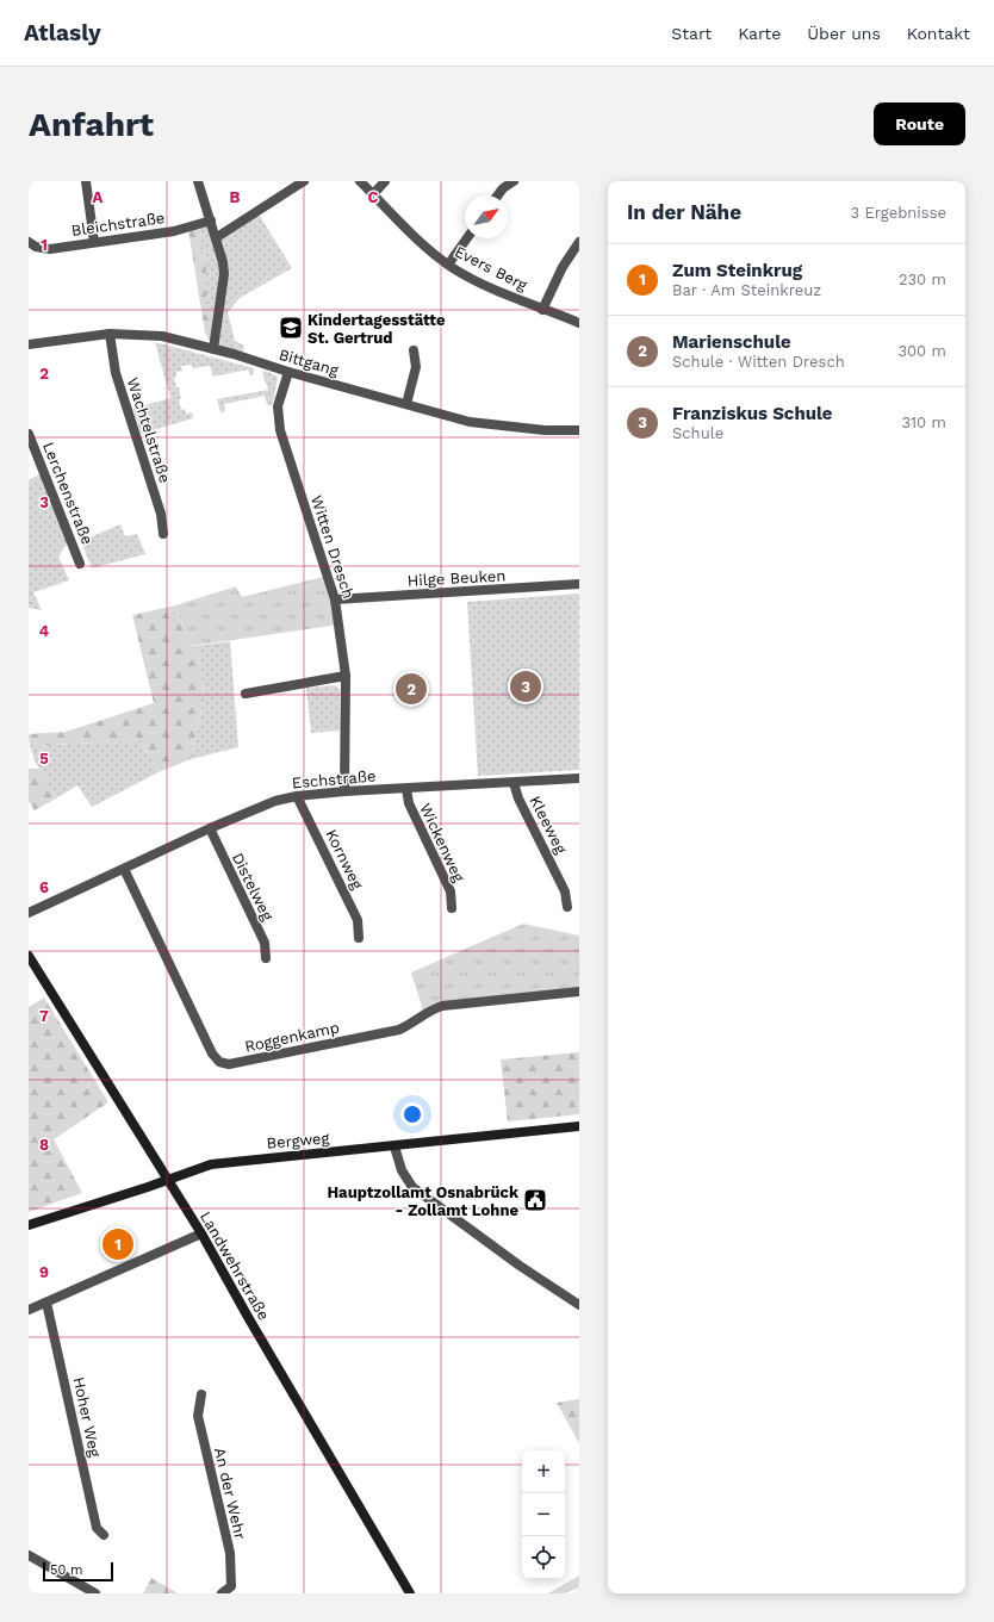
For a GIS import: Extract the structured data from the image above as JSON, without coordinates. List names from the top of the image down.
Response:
{
  "streets": {
    "street": [
      "Bleichstraße",
      "Evers Berg",
      "Bittgang",
      "Wachtelstraße",
      "Lerchenstraße",
      "Witten Dresch",
      "Hilge Beuken",
      "Eschstraße",
      "Kleeweg",
      "Wickenweg",
      "Kornweg",
      "Distelweg",
      "Roggenkamp",
      "Bergweg",
      "Landwehrstraße",
      "Hoher Weg",
      "An der Wehr"
    ]
  },
  "crossings": [
    ["Bittgang", "Wachtelstraße"],
    ["Bittgang", "Witten Dresch"],
    ["Witten Dresch", "Hilge Beuken"],
    ["Witten Dresch", "Eschstraße"],
    ["Eschstraße", "Kleeweg"],
    ["Eschstraße", "Wickenweg"],
    ["Eschstraße", "Kornweg"],
    ["Eschstraße", "Distelweg"],
    ["Eschstraße", "Roggenkamp"],
    ["Bergweg", "Landwehrstraße"]
  ],
  "places": {
    "school or university": ["Kindertagesstätte St. Gertrud"],
    "public building": ["Hauptzollamt Osnabrück - Zollamt Lohne"]
  },
  "scale_bar": "50 m",
  "north": "top right",
  "page": {
    "header": "Atlasly",
    "nav": [
      "Start",
      "Karte",
      "Über uns",
      "Kontakt"
    ],
    "buttons": "Route",
    "title": "Anfahrt",
    "heading": ["In der Nähe", "3 Ergebnisse"],
    "list": [
      {
        "mark": "1",
        "name": "Zum Steinkrug",
        "note": "Bar · Am Steinkreuz",
        "value": "230 m"
      },
      {
        "mark": "2",
        "name": "Marienschule",
        "note": "Schule · Witten Dresch",
        "value": "300 m"
      },
      {
        "mark": "3",
        "name": "Franziskus Schule",
        "note": "Schule",
        "value": "310 m"
      }
    ],
    "pins": ["3", "2", "1"],
    "map_buttons": ["+", "−"],
    "scale": "50 m"
  },
  "grid": {
    "columns": ["A", "B", "C"],
    "rows": [
      "1",
      "2",
      "3",
      "4",
      "5",
      "6",
      "7",
      "8",
      "9"
    ]
  }
}
